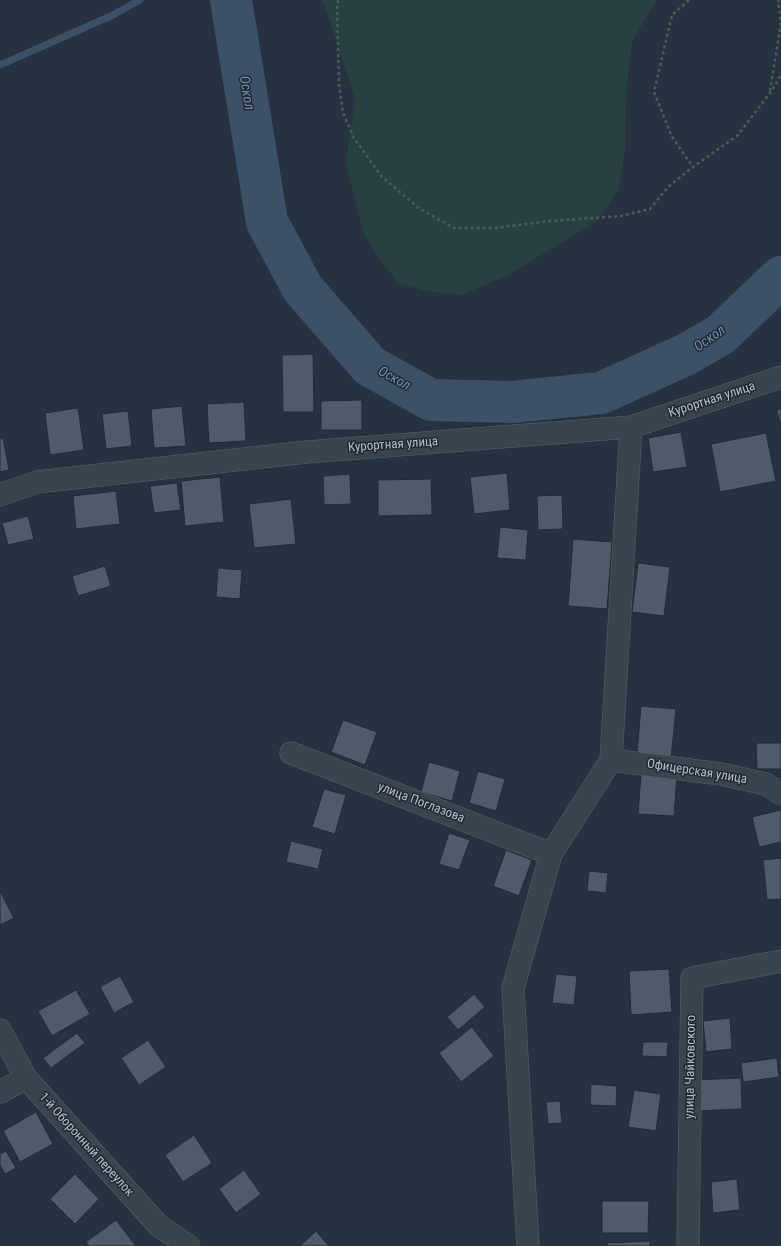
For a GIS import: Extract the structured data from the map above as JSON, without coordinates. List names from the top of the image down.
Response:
{
  "streets": {
    "street": [
      "Курортная улица",
      "Офицерская улица",
      "улица Поглазова",
      "улица Чайковского",
      "1-й Оборонный переулок"
    ]
  },
  "water": ["Оскол"]
}
